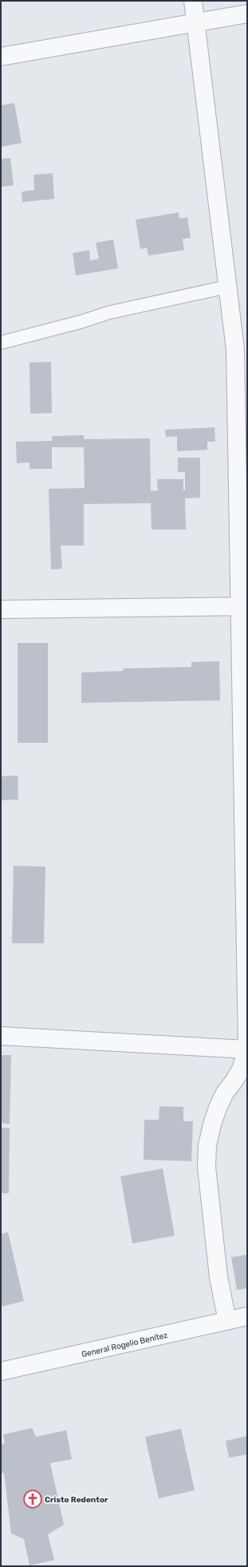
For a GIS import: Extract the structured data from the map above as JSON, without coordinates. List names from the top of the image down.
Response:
{
  "streets": {
    "street": ["General Rogelio Benítez"]
  },
  "places": {
    "church": ["Cristo Redentor"]
  }
}
